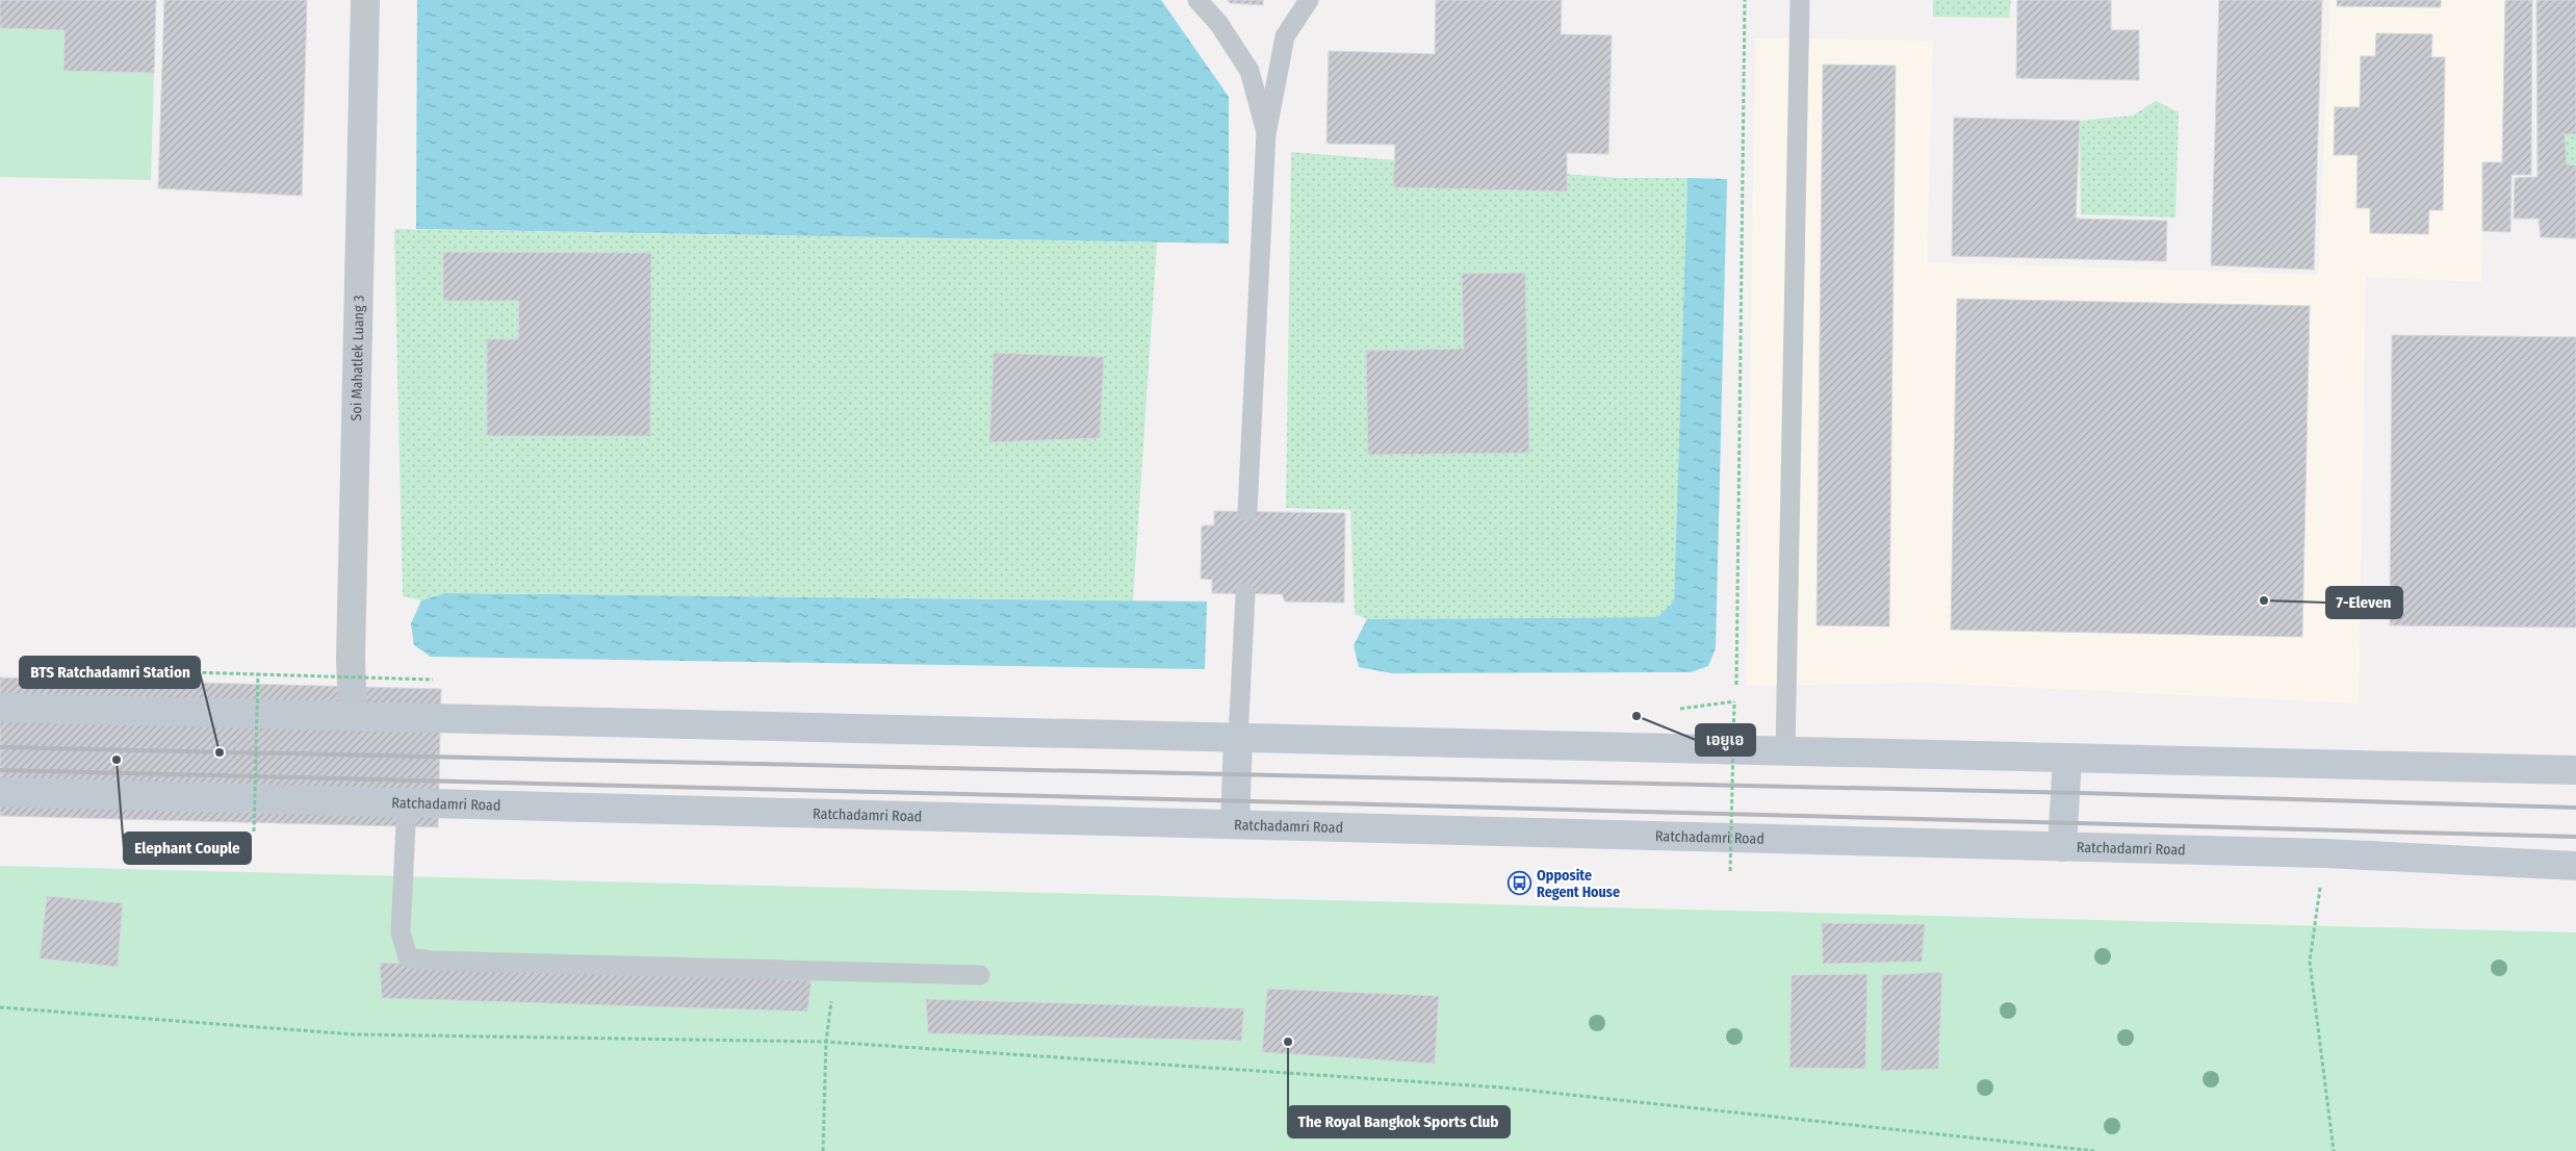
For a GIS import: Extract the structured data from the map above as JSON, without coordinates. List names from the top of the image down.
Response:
{
  "streets": {
    "main road": ["Ratchadamri Road"],
    "street": ["Soi Mahatlek Luang 3"]
  },
  "places": {
    "other": [
      "7-Eleven",
      "เอยูเอ",
      "BTS Ratchadamri Station",
      "Elephant Couple",
      "The Royal Bangkok Sports Club"
    ],
    "bus stop": ["Opposite Regent House"]
  }
}
